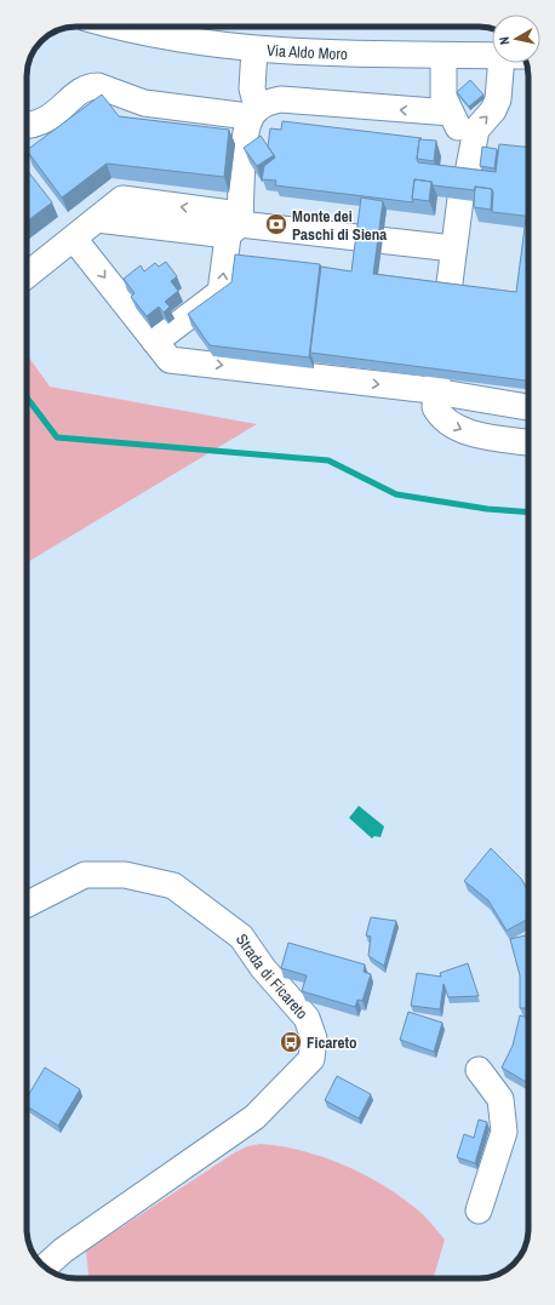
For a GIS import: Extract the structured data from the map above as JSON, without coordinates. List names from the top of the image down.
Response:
{
  "streets": {
    "street": ["Via Aldo Moro", "Strada di Ficareto"]
  },
  "places": {
    "bank": ["Monte dei Paschi di Siena"],
    "bus stop": ["Ficareto"]
  },
  "north": "left"
}
